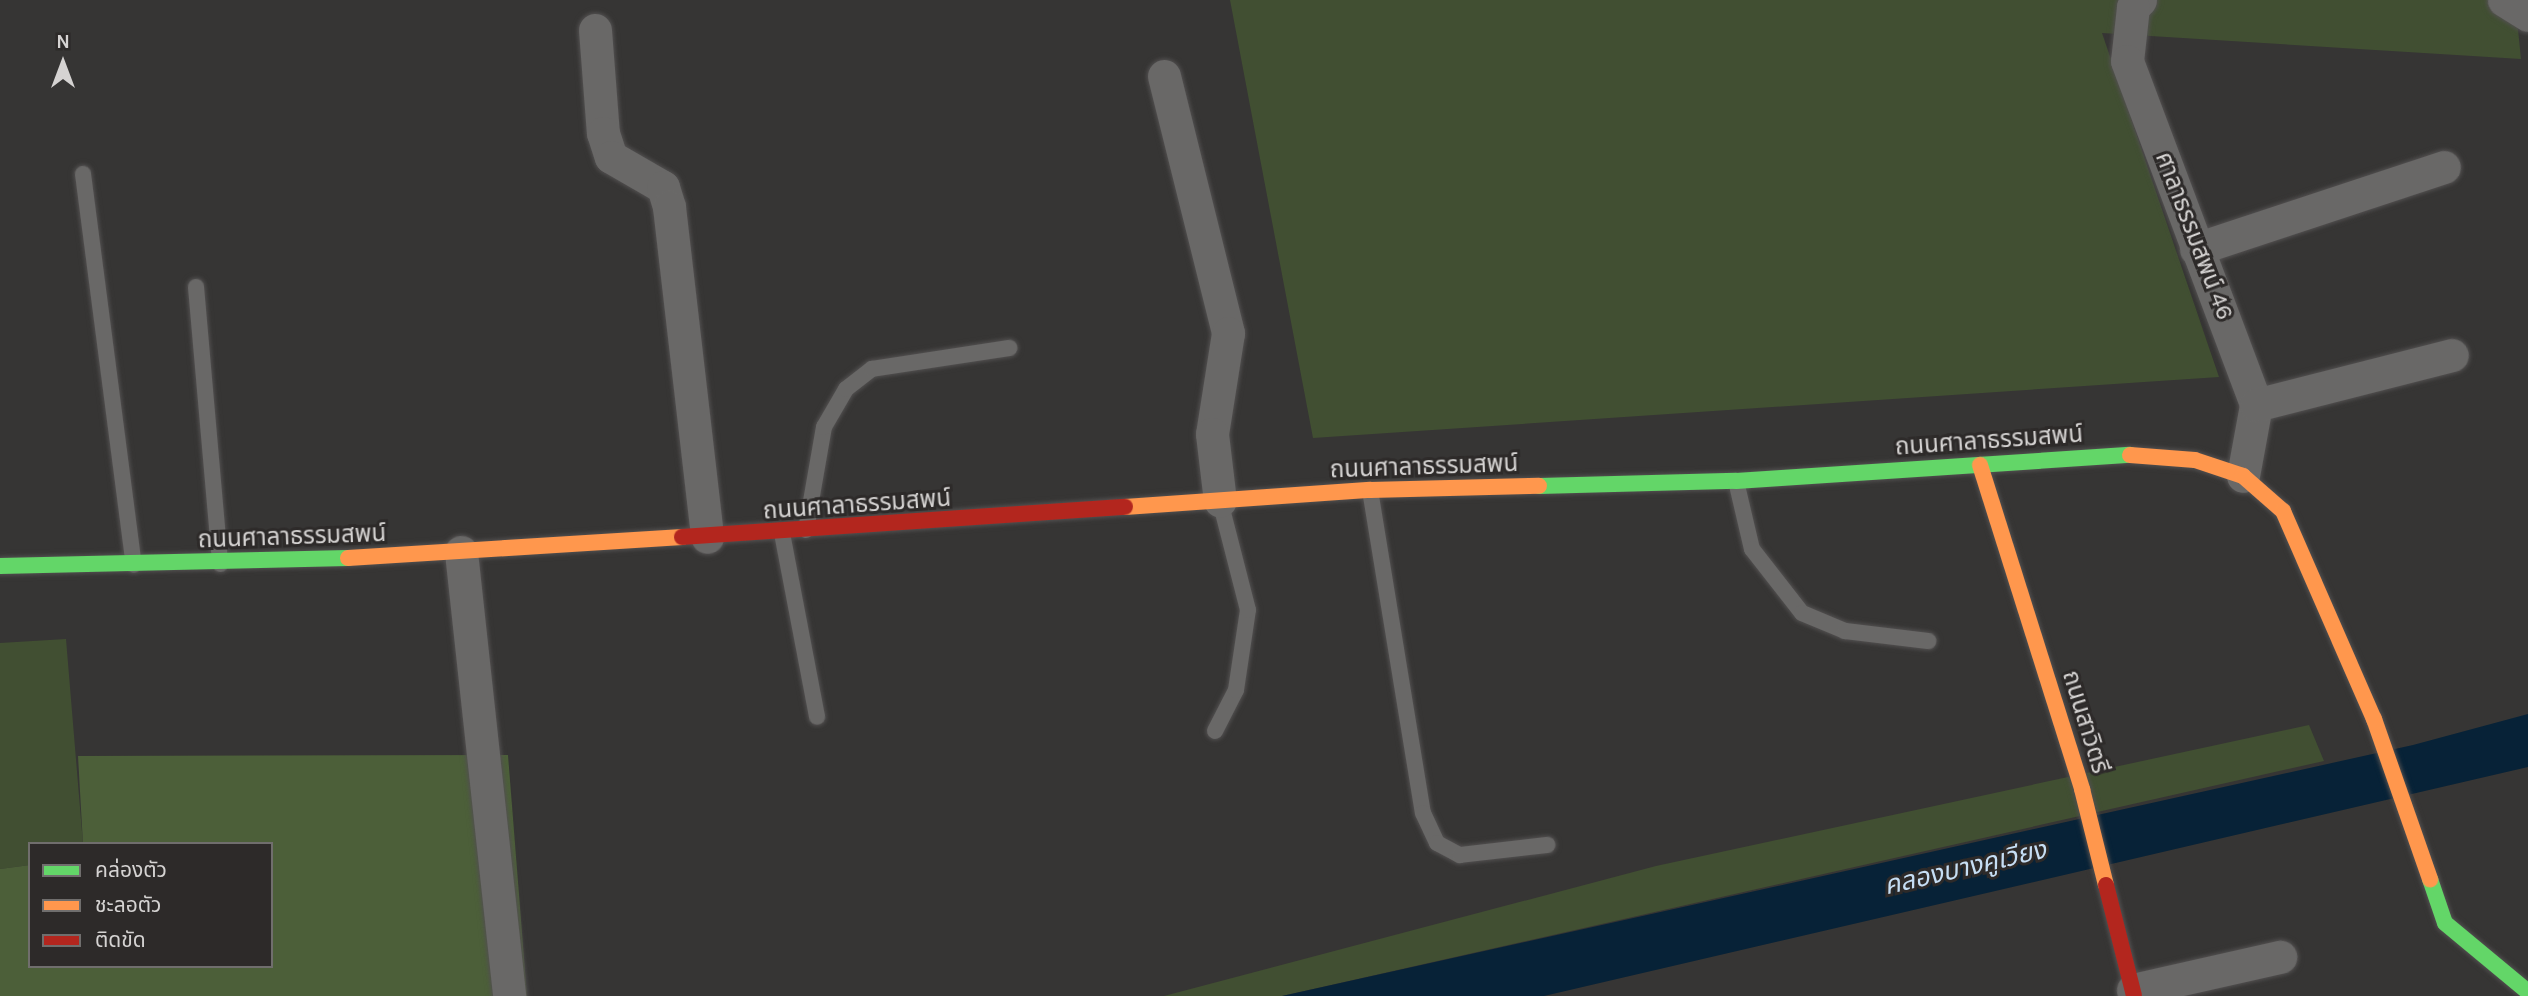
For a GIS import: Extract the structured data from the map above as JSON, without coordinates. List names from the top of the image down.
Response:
{
  "streets": {
    "street": ["ศาลาธรรมสพน์ 46", "ถนนศาลาธรรมสพน์", "ถนนสาวิตรี"]
  },
  "crossings": [
    ["ถนนศาลาธรรมสพน์", "ถนนสาวิตรี"]
  ],
  "water": ["คลองบางคูเวียง"],
  "legend": ["คล่องตัว", "ชะลอตัว", "ติดขัด"],
  "north": "top"
}
